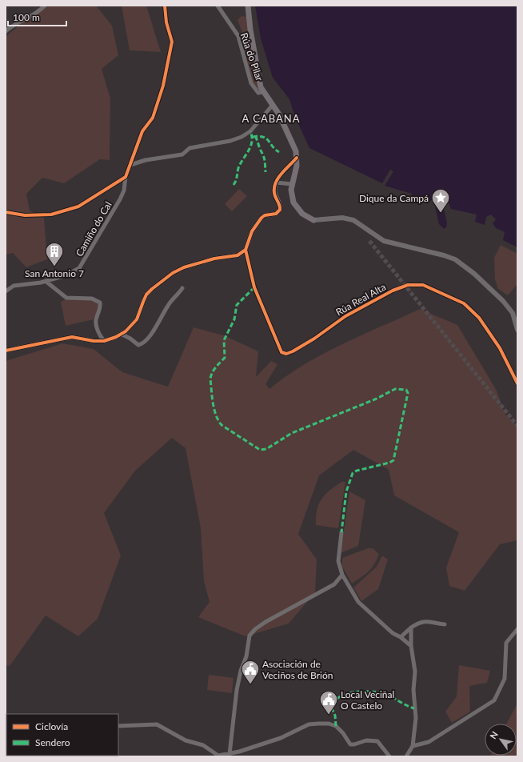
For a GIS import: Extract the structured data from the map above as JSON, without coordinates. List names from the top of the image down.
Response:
{
  "streets": {
    "street": ["Rúa do Pilar", "Camiño do Cal", "Rúa Real Alta"]
  },
  "districts": ["A CABANA"],
  "places": {
    "place": ["Dique da Campá"],
    "building": ["San Antonio 7"],
    "public building": ["Asociación de Veciños de Brión", "Local Veciñal O Castelo"]
  },
  "legend": ["Ciclovía", "Sendero"],
  "scale_bar": "100 m",
  "north": "top left"
}
